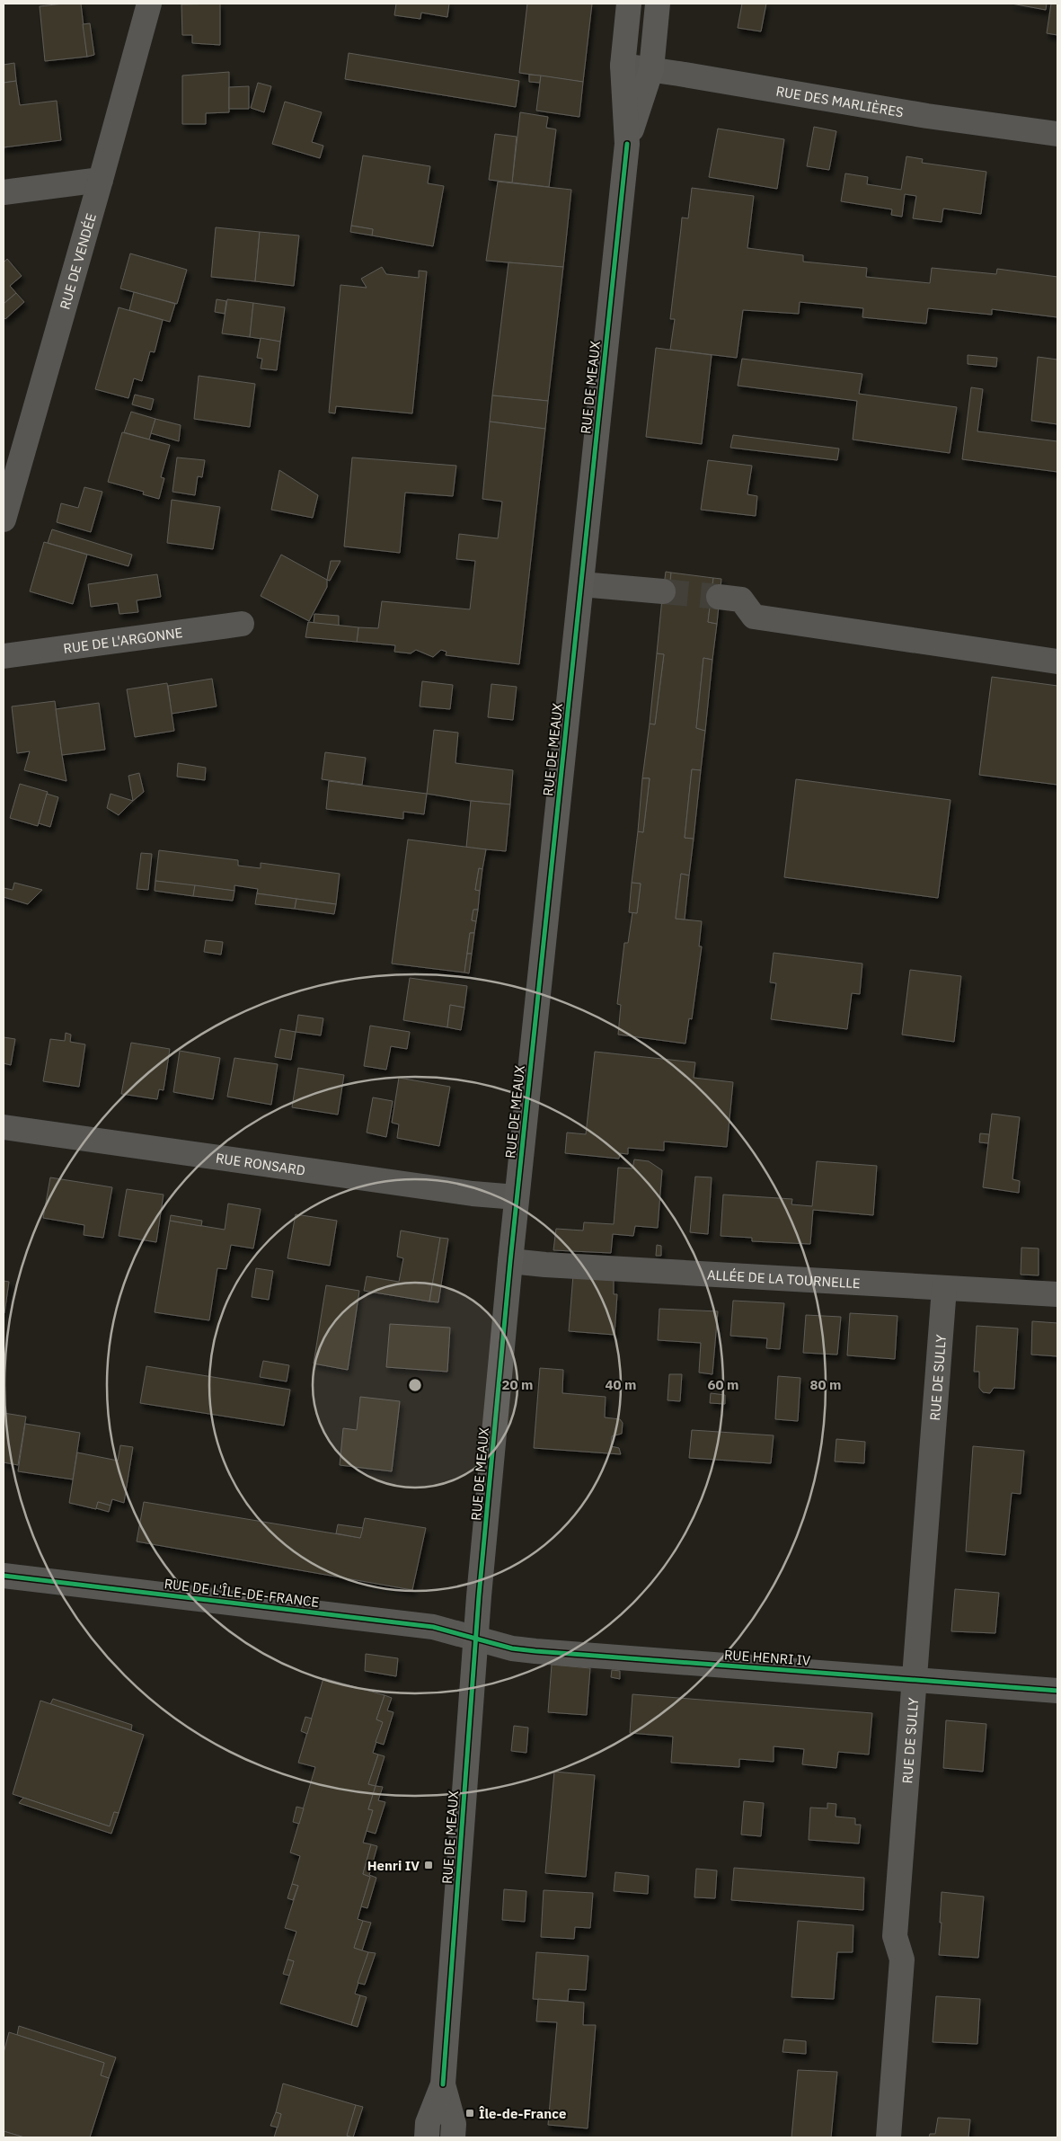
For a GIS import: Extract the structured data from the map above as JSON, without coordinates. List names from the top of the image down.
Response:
{
  "streets": {
    "main road": ["RUE DE MEAUX"],
    "street": [
      "RUE DES MARLIÈRES",
      "RUE DE VENDÉE",
      "RUE DE L'ARGONNE",
      "RUE RONSARD",
      "ALLÉE DE LA TOURNELLE",
      "RUE DE SULLY",
      "RUE DE L'ÎLE-DE-FRANCE",
      "RUE HENRI IV"
    ]
  },
  "crossings": [
    ["RUE DES MARLIÈRES", "RUE DE MEAUX"],
    ["RUE DE MEAUX", "RUE RONSARD"],
    ["RUE DE MEAUX", "ALLÉE DE LA TOURNELLE"],
    ["RUE DE MEAUX", "RUE DE L'ÎLE-DE-FRANCE"],
    ["RUE DE MEAUX", "RUE HENRI IV"],
    ["ALLÉE DE LA TOURNELLE", "RUE DE SULLY"],
    ["RUE DE SULLY", "RUE HENRI IV"],
    ["RUE DE L'ÎLE-DE-FRANCE", "RUE HENRI IV"]
  ],
  "places": {
    "transit": ["Henri IV", "Île-de-France"]
  },
  "rings": [
    "20 m",
    "40 m",
    "60 m",
    "80 m"
  ]
}
